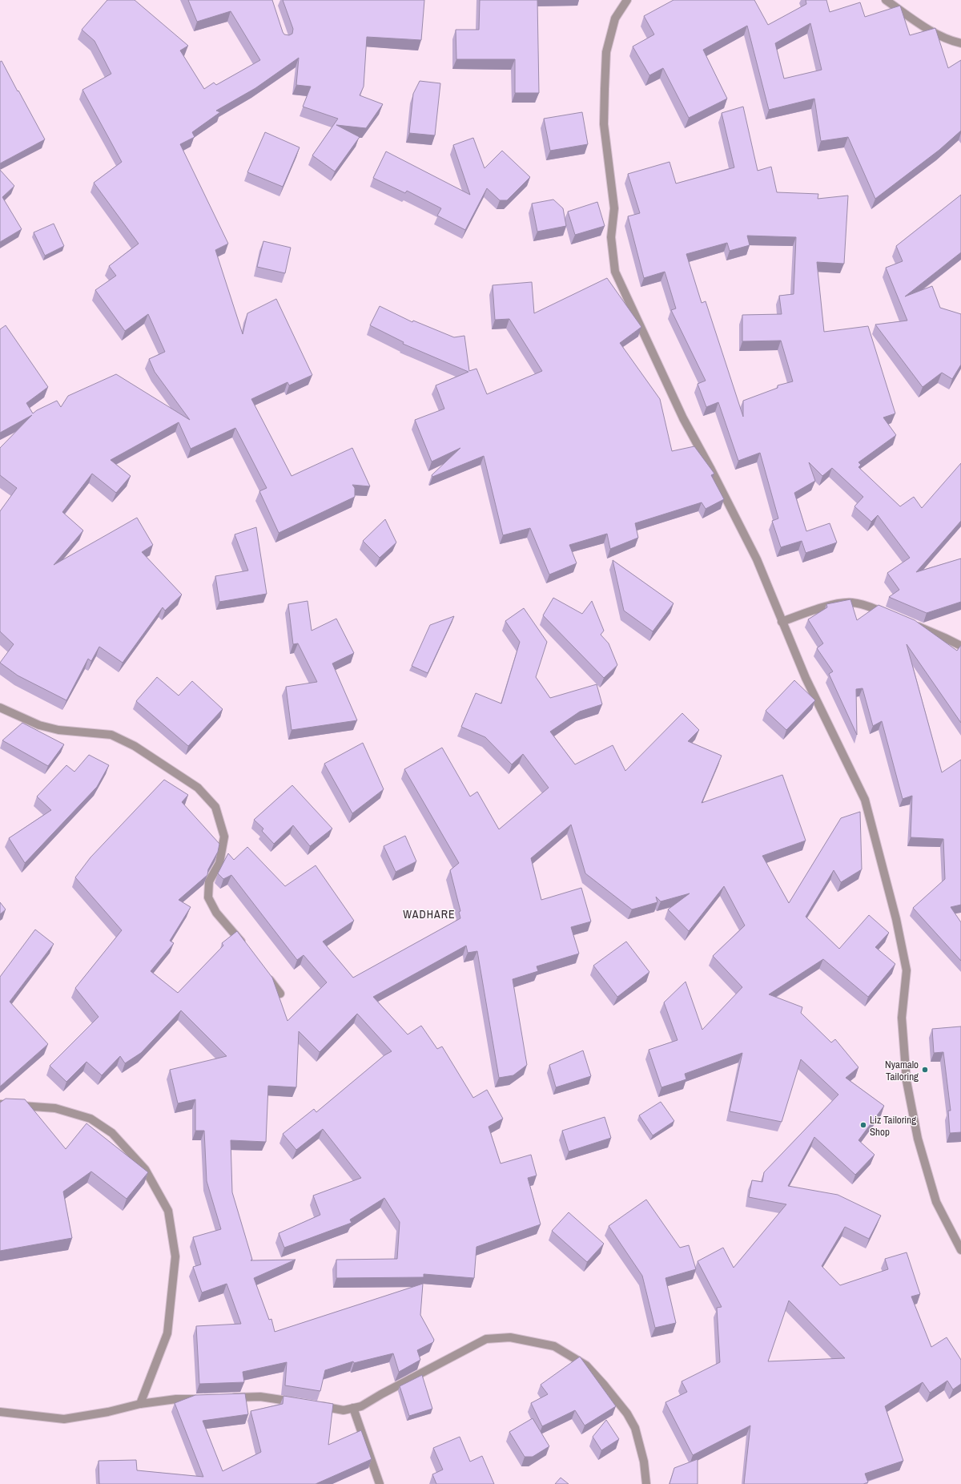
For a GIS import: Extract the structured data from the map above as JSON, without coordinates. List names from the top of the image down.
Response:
{
  "districts": ["WADHARE"],
  "places": ["Nyamalo Tailoring", "Liz Tailoring Shop"]
}
